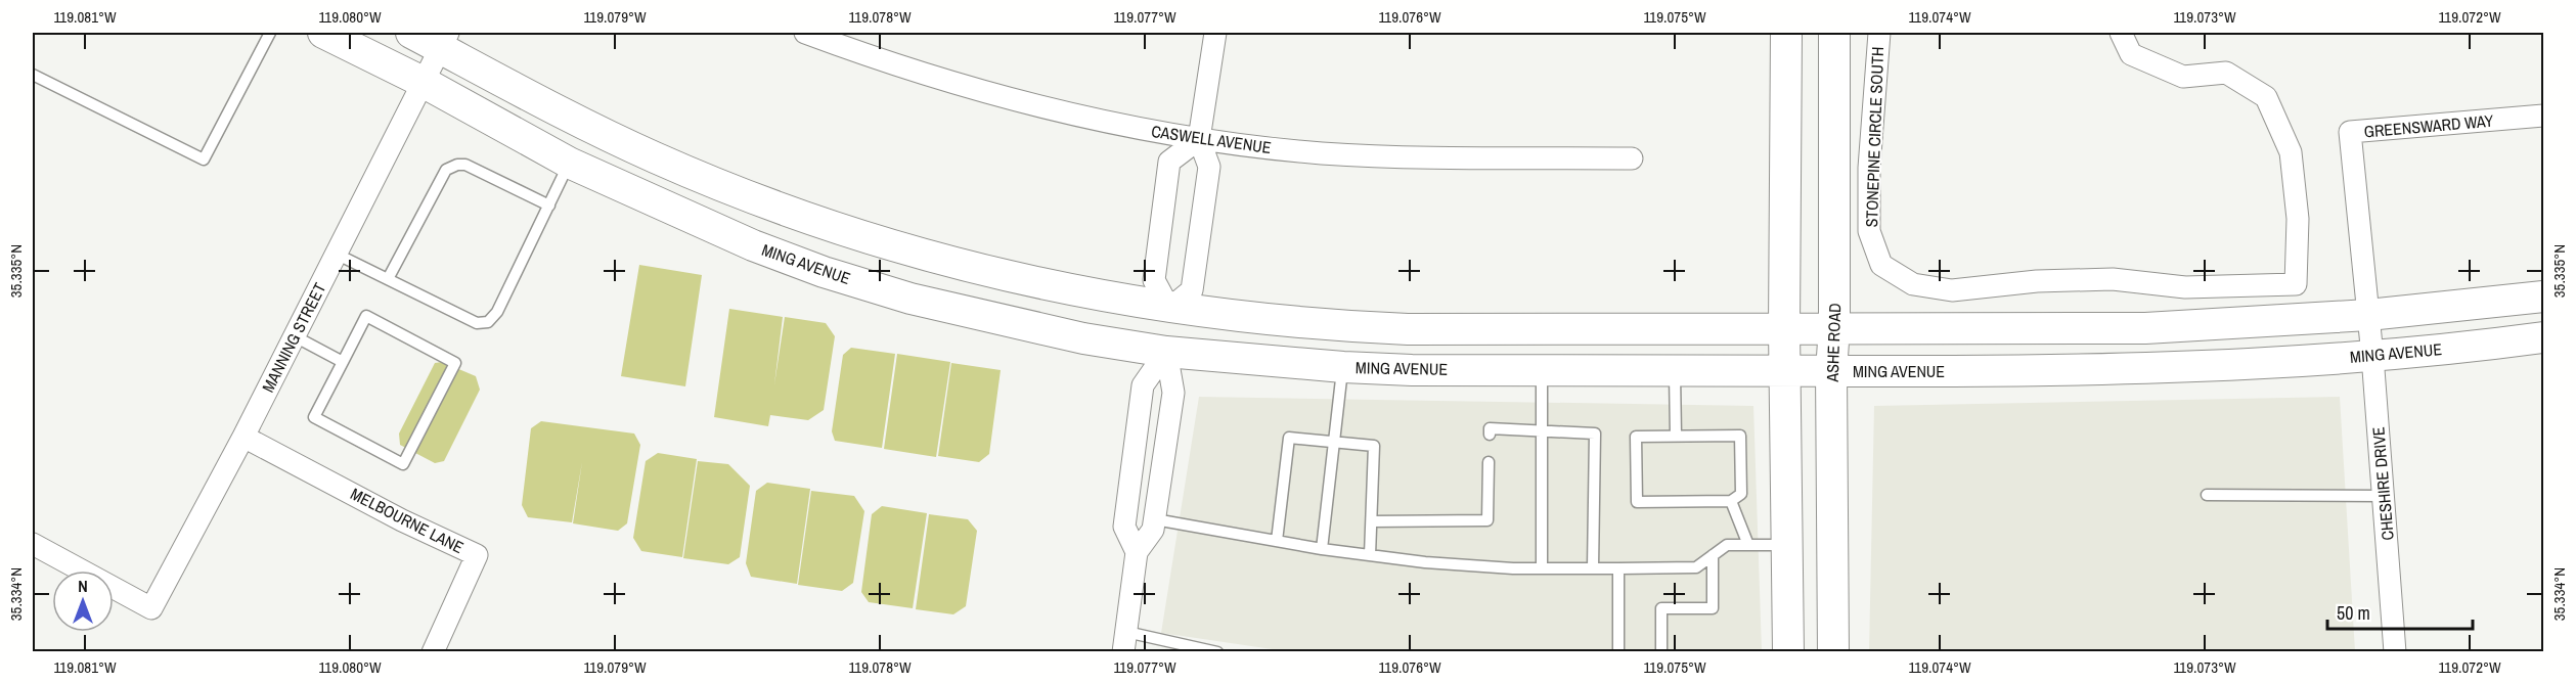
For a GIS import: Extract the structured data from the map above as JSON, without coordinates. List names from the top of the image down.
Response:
{
  "streets": {
    "main road": ["MING AVENUE", "ASHE ROAD"],
    "street": [
      "GREENSWARD WAY",
      "STONEPINE CIRCLE SOUTH",
      "CASWELL AVENUE",
      "MANNING STREET",
      "CHESHIRE DRIVE",
      "MELBOURNE LANE"
    ]
  },
  "crossings": [
    ["GREENSWARD WAY", "CHESHIRE DRIVE"],
    ["MING AVENUE", "MANNING STREET"],
    ["MING AVENUE", "ASHE ROAD"],
    ["MING AVENUE", "CHESHIRE DRIVE"],
    ["MANNING STREET", "MELBOURNE LANE"]
  ],
  "scale_bar": "50 m",
  "north": "top",
  "coordinates": [
    "119.081°W",
    "119.080°W",
    "119.079°W",
    "119.078°W",
    "119.077°W",
    "119.076°W",
    "119.075°W",
    "119.074°W",
    "119.073°W",
    "119.072°W",
    "35.335°N",
    "35.334°N"
  ]
}
